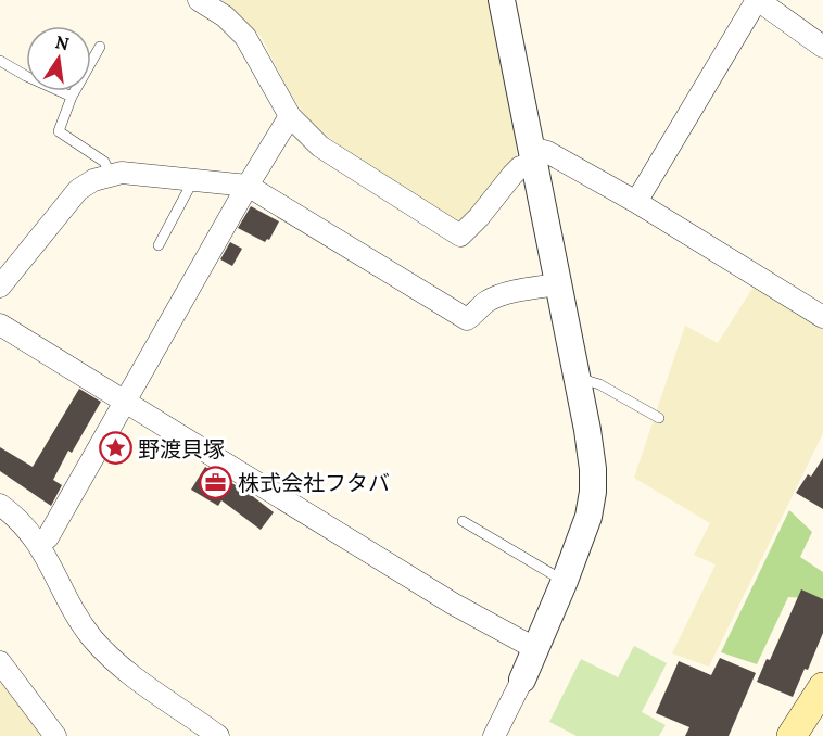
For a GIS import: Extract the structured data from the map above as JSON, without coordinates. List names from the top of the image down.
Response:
{
  "places": {
    "place": ["野渡貝塚"],
    "office": ["株式会社フタバ"]
  },
  "north": "top"
}
